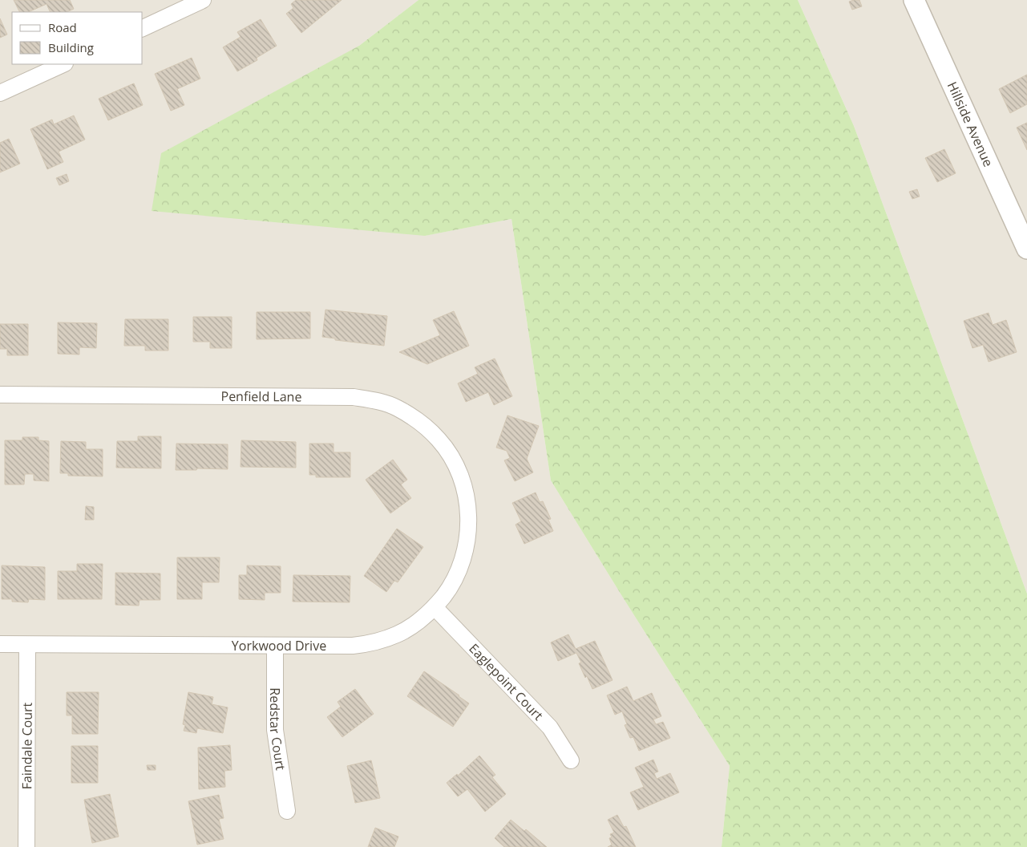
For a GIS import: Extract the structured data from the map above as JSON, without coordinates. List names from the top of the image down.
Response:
{
  "streets": {
    "street": [
      "Hillside Avenue",
      "Penfield Lane",
      "Yorkwood Drive",
      "Eaglepoint Court",
      "Redstar Court",
      "Faindale Court"
    ]
  },
  "crossings": [
    ["Penfield Lane", "Yorkwood Drive"],
    ["Yorkwood Drive", "Eaglepoint Court"],
    ["Yorkwood Drive", "Redstar Court"],
    ["Yorkwood Drive", "Faindale Court"]
  ],
  "legend": ["Road", "Building"]
}
